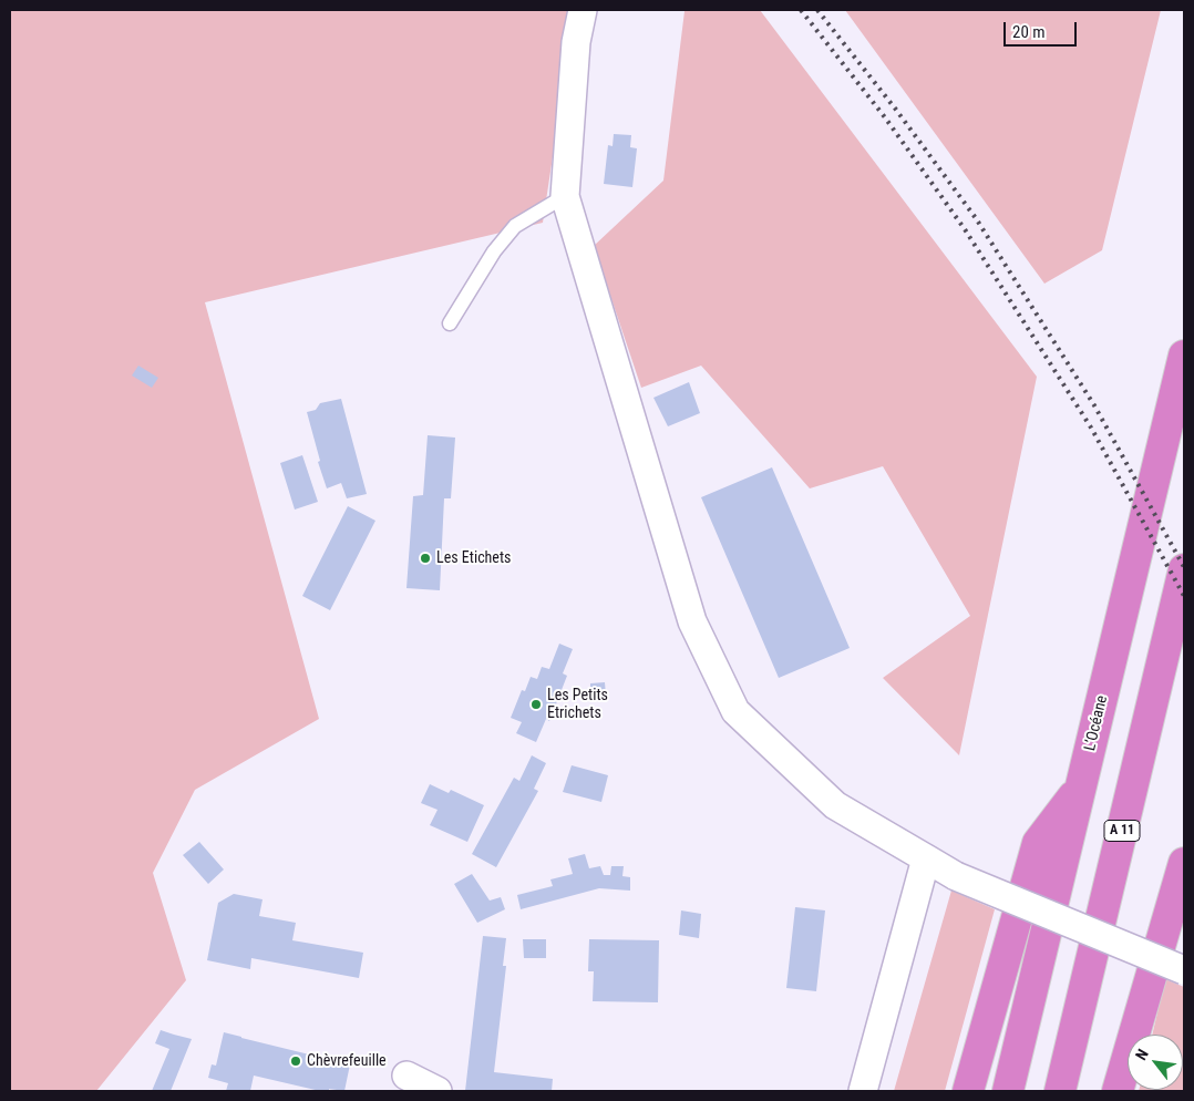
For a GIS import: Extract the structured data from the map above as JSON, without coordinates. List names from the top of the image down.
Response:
{
  "streets": {
    "highway": ["L’Océane", "A 11"]
  },
  "places": ["Les Etichets", "Les Petits Etrichets", "Chèvrefeuille"],
  "scale_bar": "20 m",
  "north": "top left"
}
